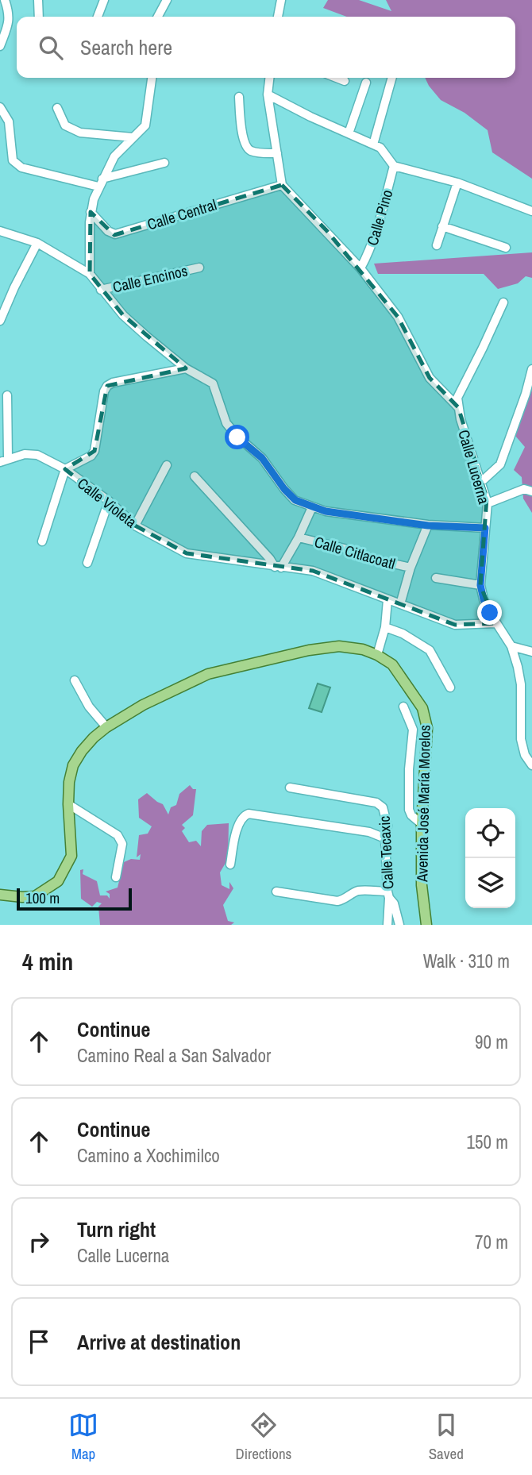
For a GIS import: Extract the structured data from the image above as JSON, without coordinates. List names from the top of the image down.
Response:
{
  "streets": {
    "main road": ["Avenida José María Morelos"],
    "street": [
      "Calle Central",
      "Calle Pino",
      "Calle Encinos",
      "Calle Lucerna",
      "Calle Violeta",
      "Calle Citlacoatl",
      "Calle Tecaxic"
    ]
  },
  "crossings": [
    ["Calle Lucerna", "Calle Violeta"]
  ],
  "scale_bar": "100 m",
  "page": {
    "search": "Search here",
    "scale": "100 m",
    "heading": ["4 min", "Walk · 310 m"],
    "list": [
      ["Continue", "Camino Real a San Salvador", "90 m"],
      ["Continue", "Camino a Xochimilco", "150 m"],
      ["Turn right", "Calle Lucerna", "70 m"],
      "Arrive at destination"
    ],
    "nav": ["Map", "Directions", "Saved"]
  }
}
